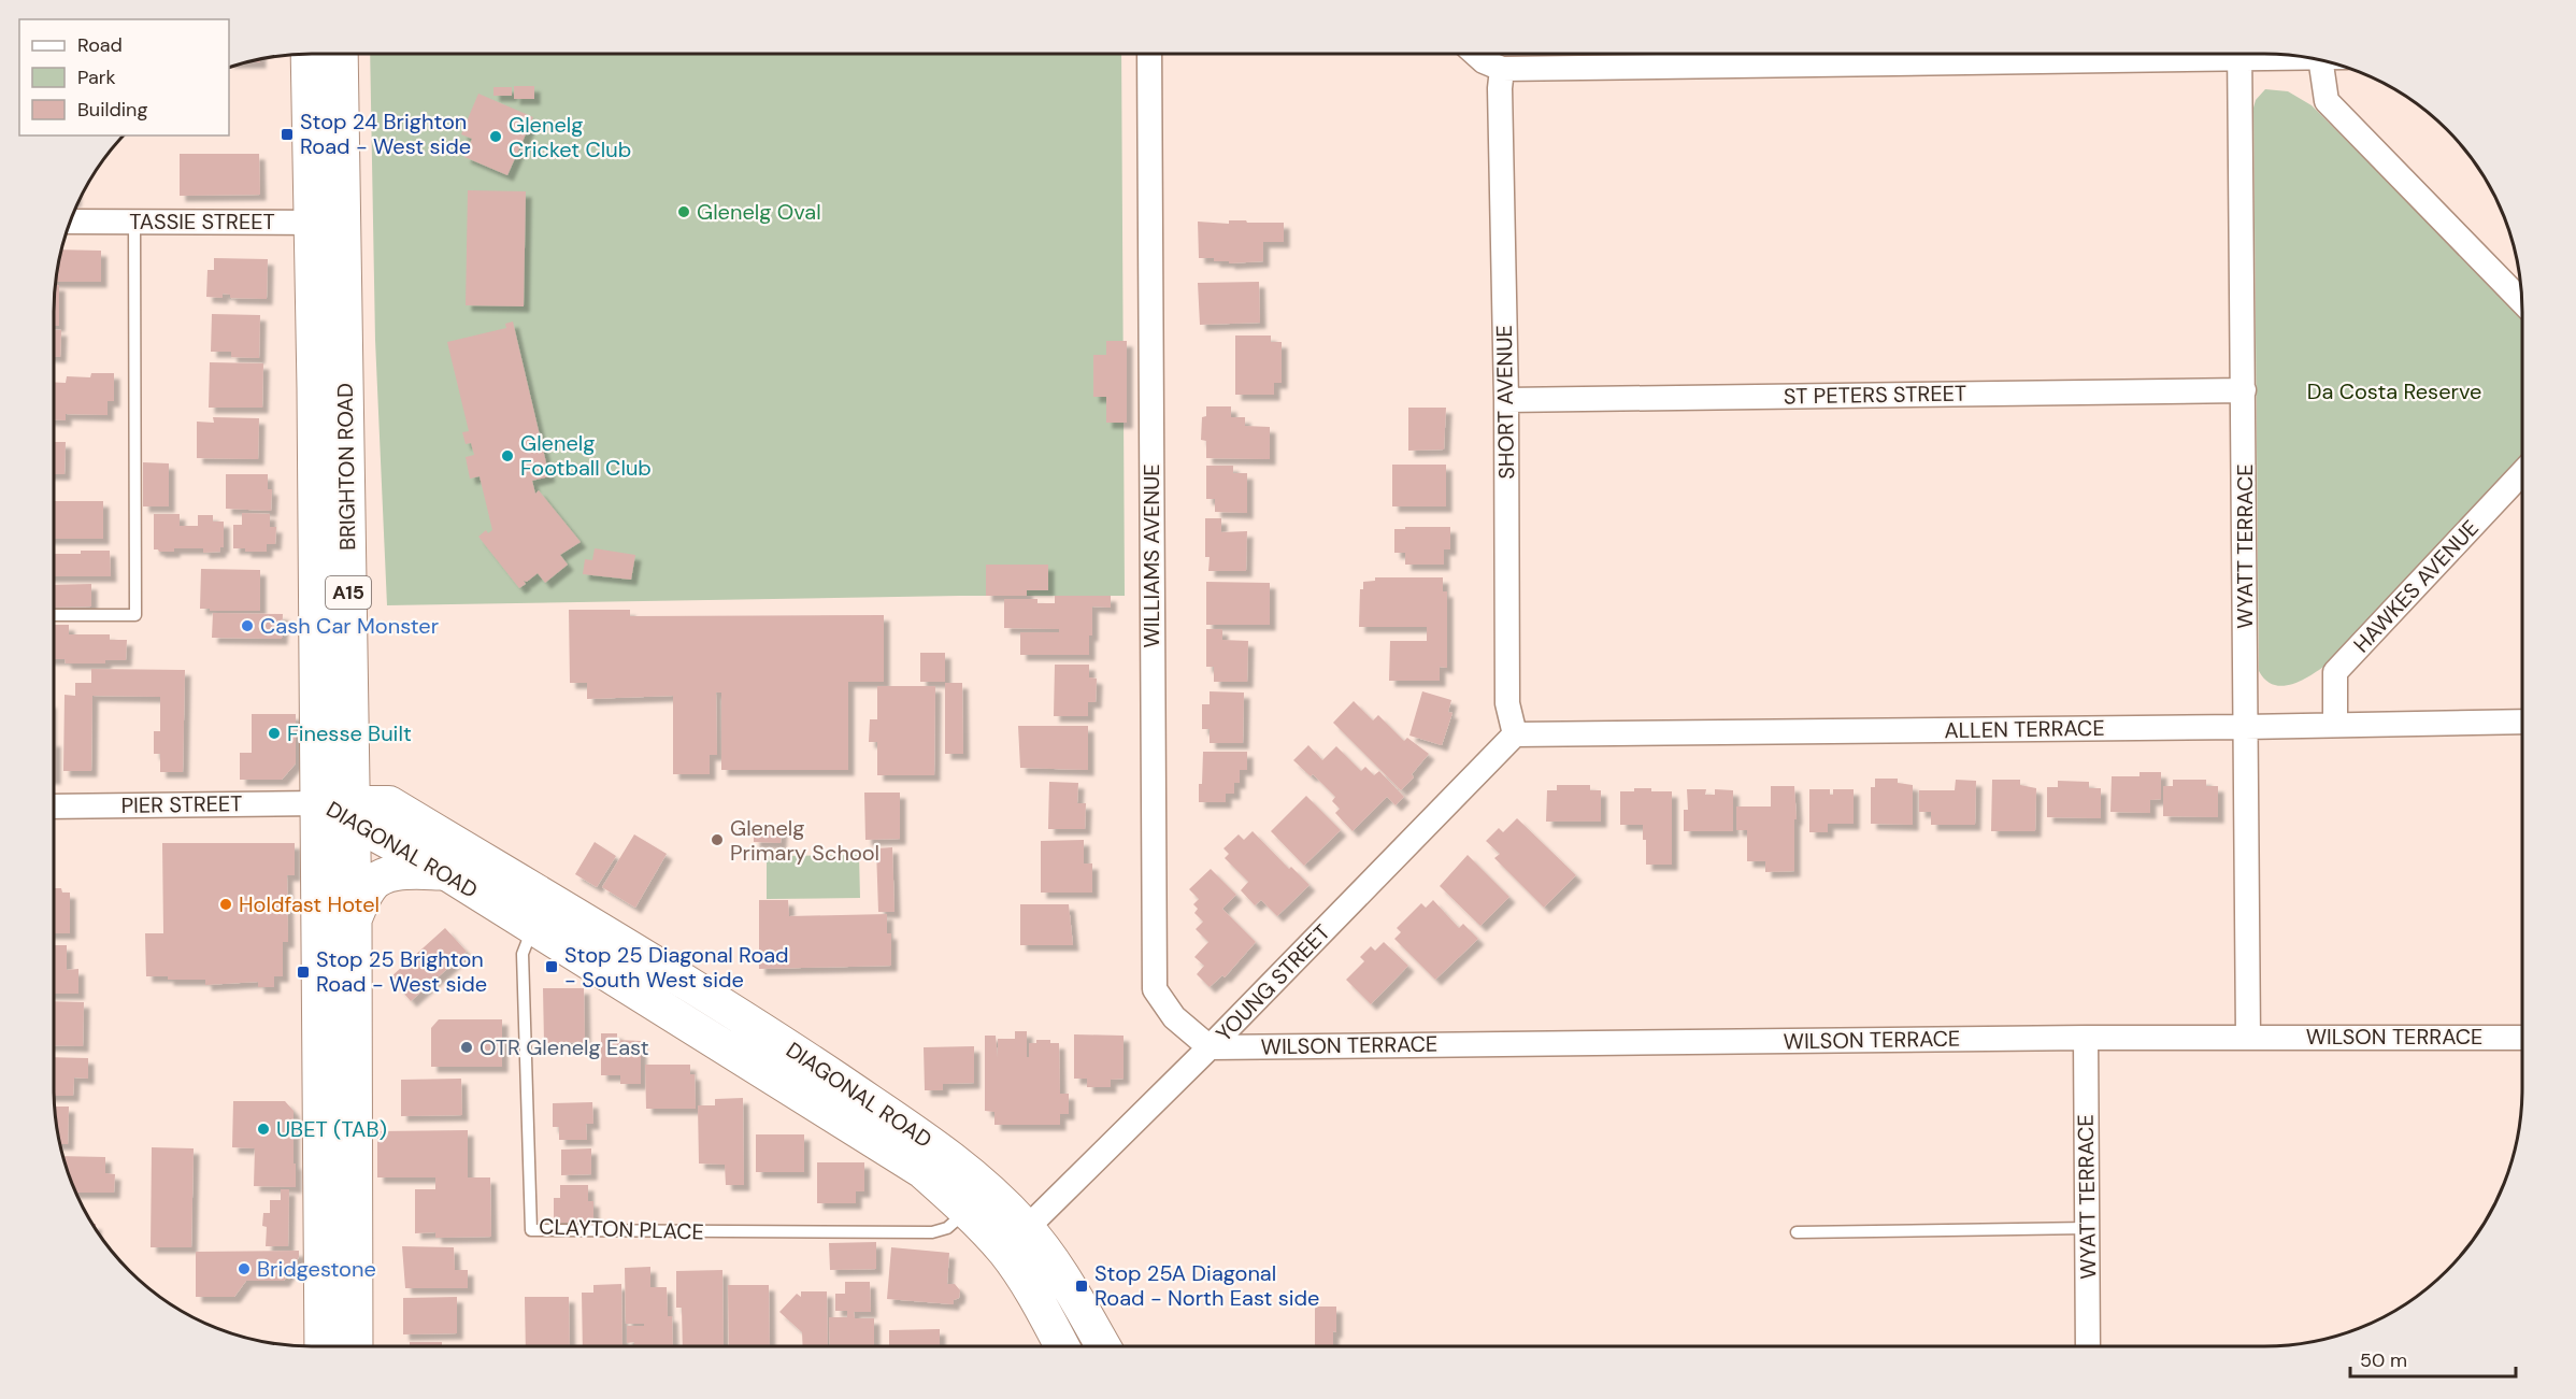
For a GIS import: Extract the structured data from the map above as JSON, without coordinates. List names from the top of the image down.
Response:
{
  "streets": {
    "main road": ["BRIGHTON ROAD", "A15", "DIAGONAL ROAD"],
    "street": [
      "TASSIE STREET",
      "ST PETERS STREET",
      "SHORT AVENUE",
      "WYATT TERRACE",
      "WILLIAMS AVENUE",
      "HAWKES AVENUE",
      "ALLEN TERRACE",
      "PIER STREET",
      "YOUNG STREET",
      "WILSON TERRACE"
    ],
    "lane": ["CLAYTON PLACE"]
  },
  "crossings": [
    ["TASSIE STREET", "BRIGHTON ROAD"],
    ["ST PETERS STREET", "SHORT AVENUE"],
    ["ST PETERS STREET", "WYATT TERRACE"],
    ["SHORT AVENUE", "ALLEN TERRACE"],
    ["SHORT AVENUE", "YOUNG STREET"],
    ["BRIGHTON ROAD", "PIER STREET"],
    ["BRIGHTON ROAD", "DIAGONAL ROAD"],
    ["WYATT TERRACE", "ALLEN TERRACE"],
    ["WYATT TERRACE", "WILSON TERRACE"],
    ["WILLIAMS AVENUE", "YOUNG STREET"],
    ["WILLIAMS AVENUE", "WILSON TERRACE"],
    ["HAWKES AVENUE", "ALLEN TERRACE"],
    ["ALLEN TERRACE", "YOUNG STREET"],
    ["PIER STREET", "DIAGONAL ROAD"],
    ["DIAGONAL ROAD", "YOUNG STREET"],
    ["DIAGONAL ROAD", "CLAYTON PLACE"],
    ["YOUNG STREET", "WILSON TERRACE"]
  ],
  "parks": ["Da Costa Reserve"],
  "places": {
    "transit": [
      "Stop 24 Brighton Road - West side",
      "Stop 25 Diagonal Road - South West side",
      "Stop 25 Brighton Road - West side",
      "Stop 25A Diagonal Road - North East side"
    ],
    "other": [
      "Glenelg Cricket Club",
      "Glenelg Oval",
      "Glenelg Football Club",
      "Cash Car Monster",
      "Finesse Built",
      "Glenelg Primary School",
      "Holdfast Hotel",
      "OTR Glenelg East",
      "UBET (TAB)",
      "Bridgestone"
    ]
  },
  "legend": ["Road", "Park", "Building"],
  "scale_bar": "50 m"
}
